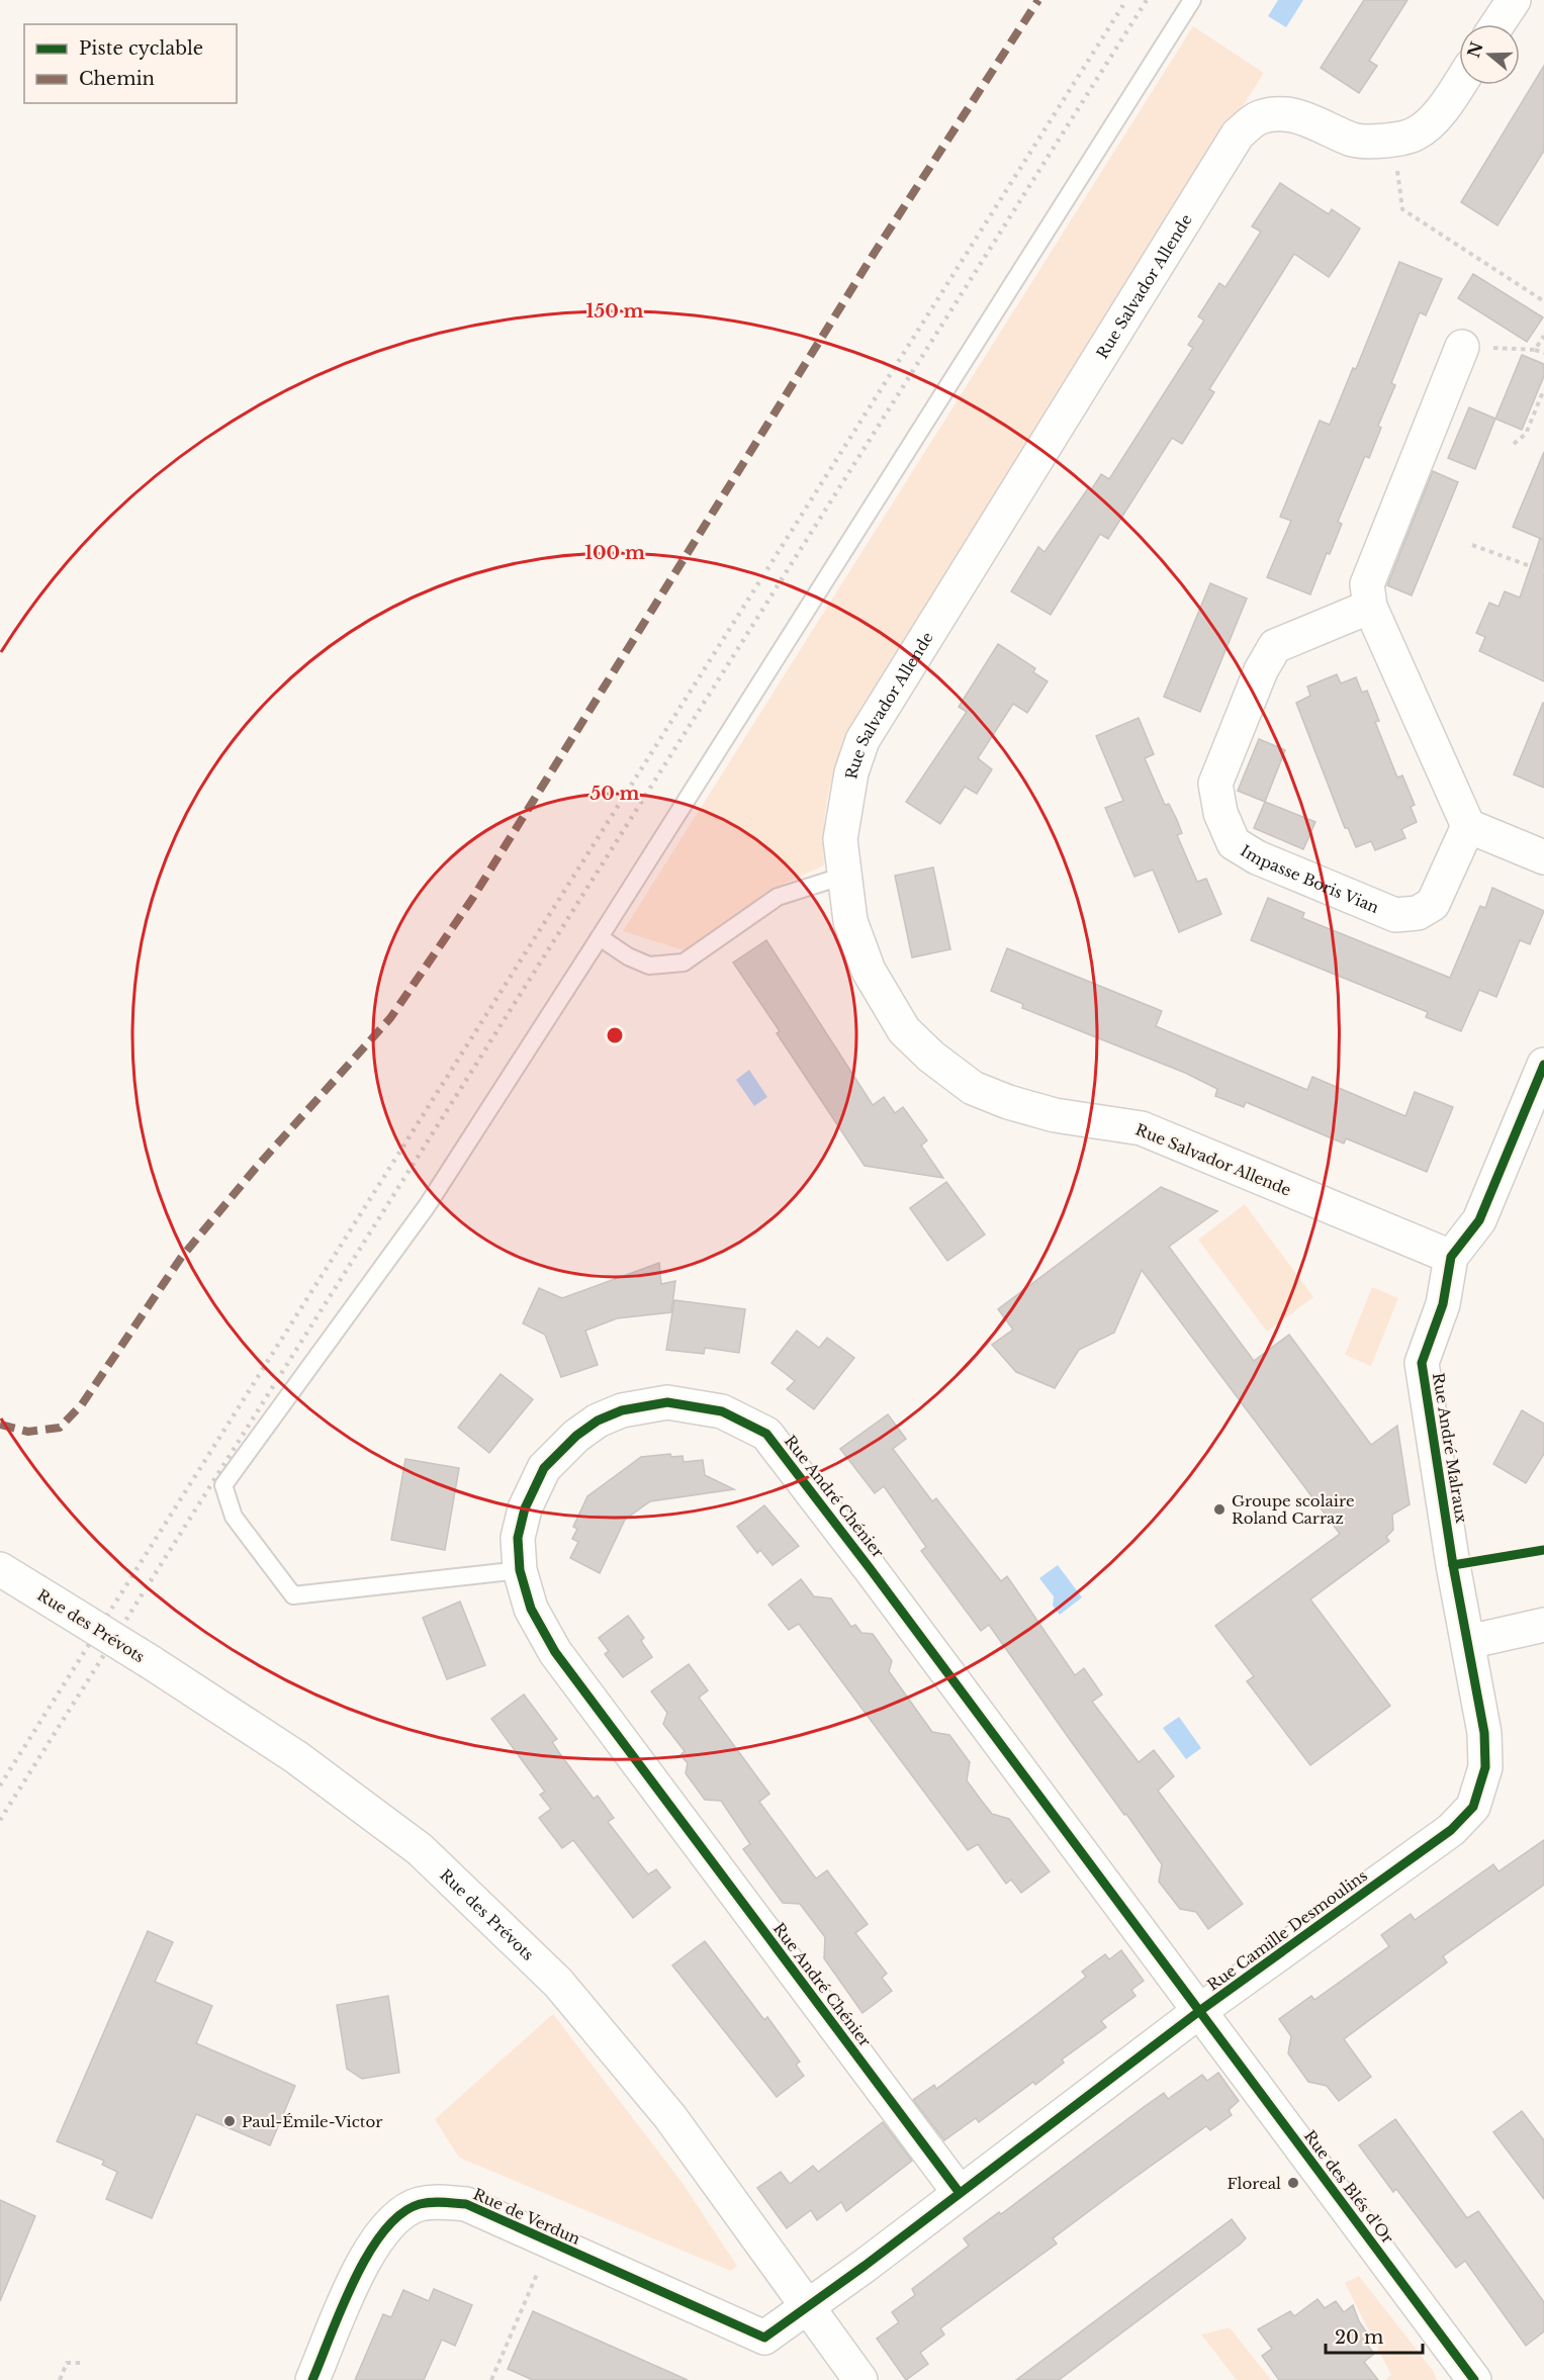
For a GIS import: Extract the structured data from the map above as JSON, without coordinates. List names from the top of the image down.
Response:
{
  "streets": {
    "street": [
      "Rue Salvador Allende",
      "Impasse Boris Vian",
      "Rue André Malraux",
      "Rue André Chénier",
      "Rue des Prévots",
      "Rue Camille Desmoulins",
      "Rue des Blés d'Or",
      "Rue de Verdun"
    ]
  },
  "crossings": [
    ["Rue Salvador Allende", "Rue André Malraux"],
    ["Rue André Malraux", "Rue Camille Desmoulins"],
    ["Rue André Chénier", "Rue Camille Desmoulins"],
    ["Rue André Chénier", "Rue des Blés d'Or"],
    ["Rue des Prévots", "Rue Camille Desmoulins"],
    ["Rue des Prévots", "Rue de Verdun"],
    ["Rue Camille Desmoulins", "Rue des Blés d'Or"],
    ["Rue Camille Desmoulins", "Rue de Verdun"]
  ],
  "places": ["Groupe scolaire Roland Carraz", "Paul-Émile-Victor", "Floreal"],
  "legend": ["Piste cyclable", "Chemin"],
  "scale_bar": "20 m",
  "north": "left",
  "rings": ["150 m", "100 m", "50 m"]
}
